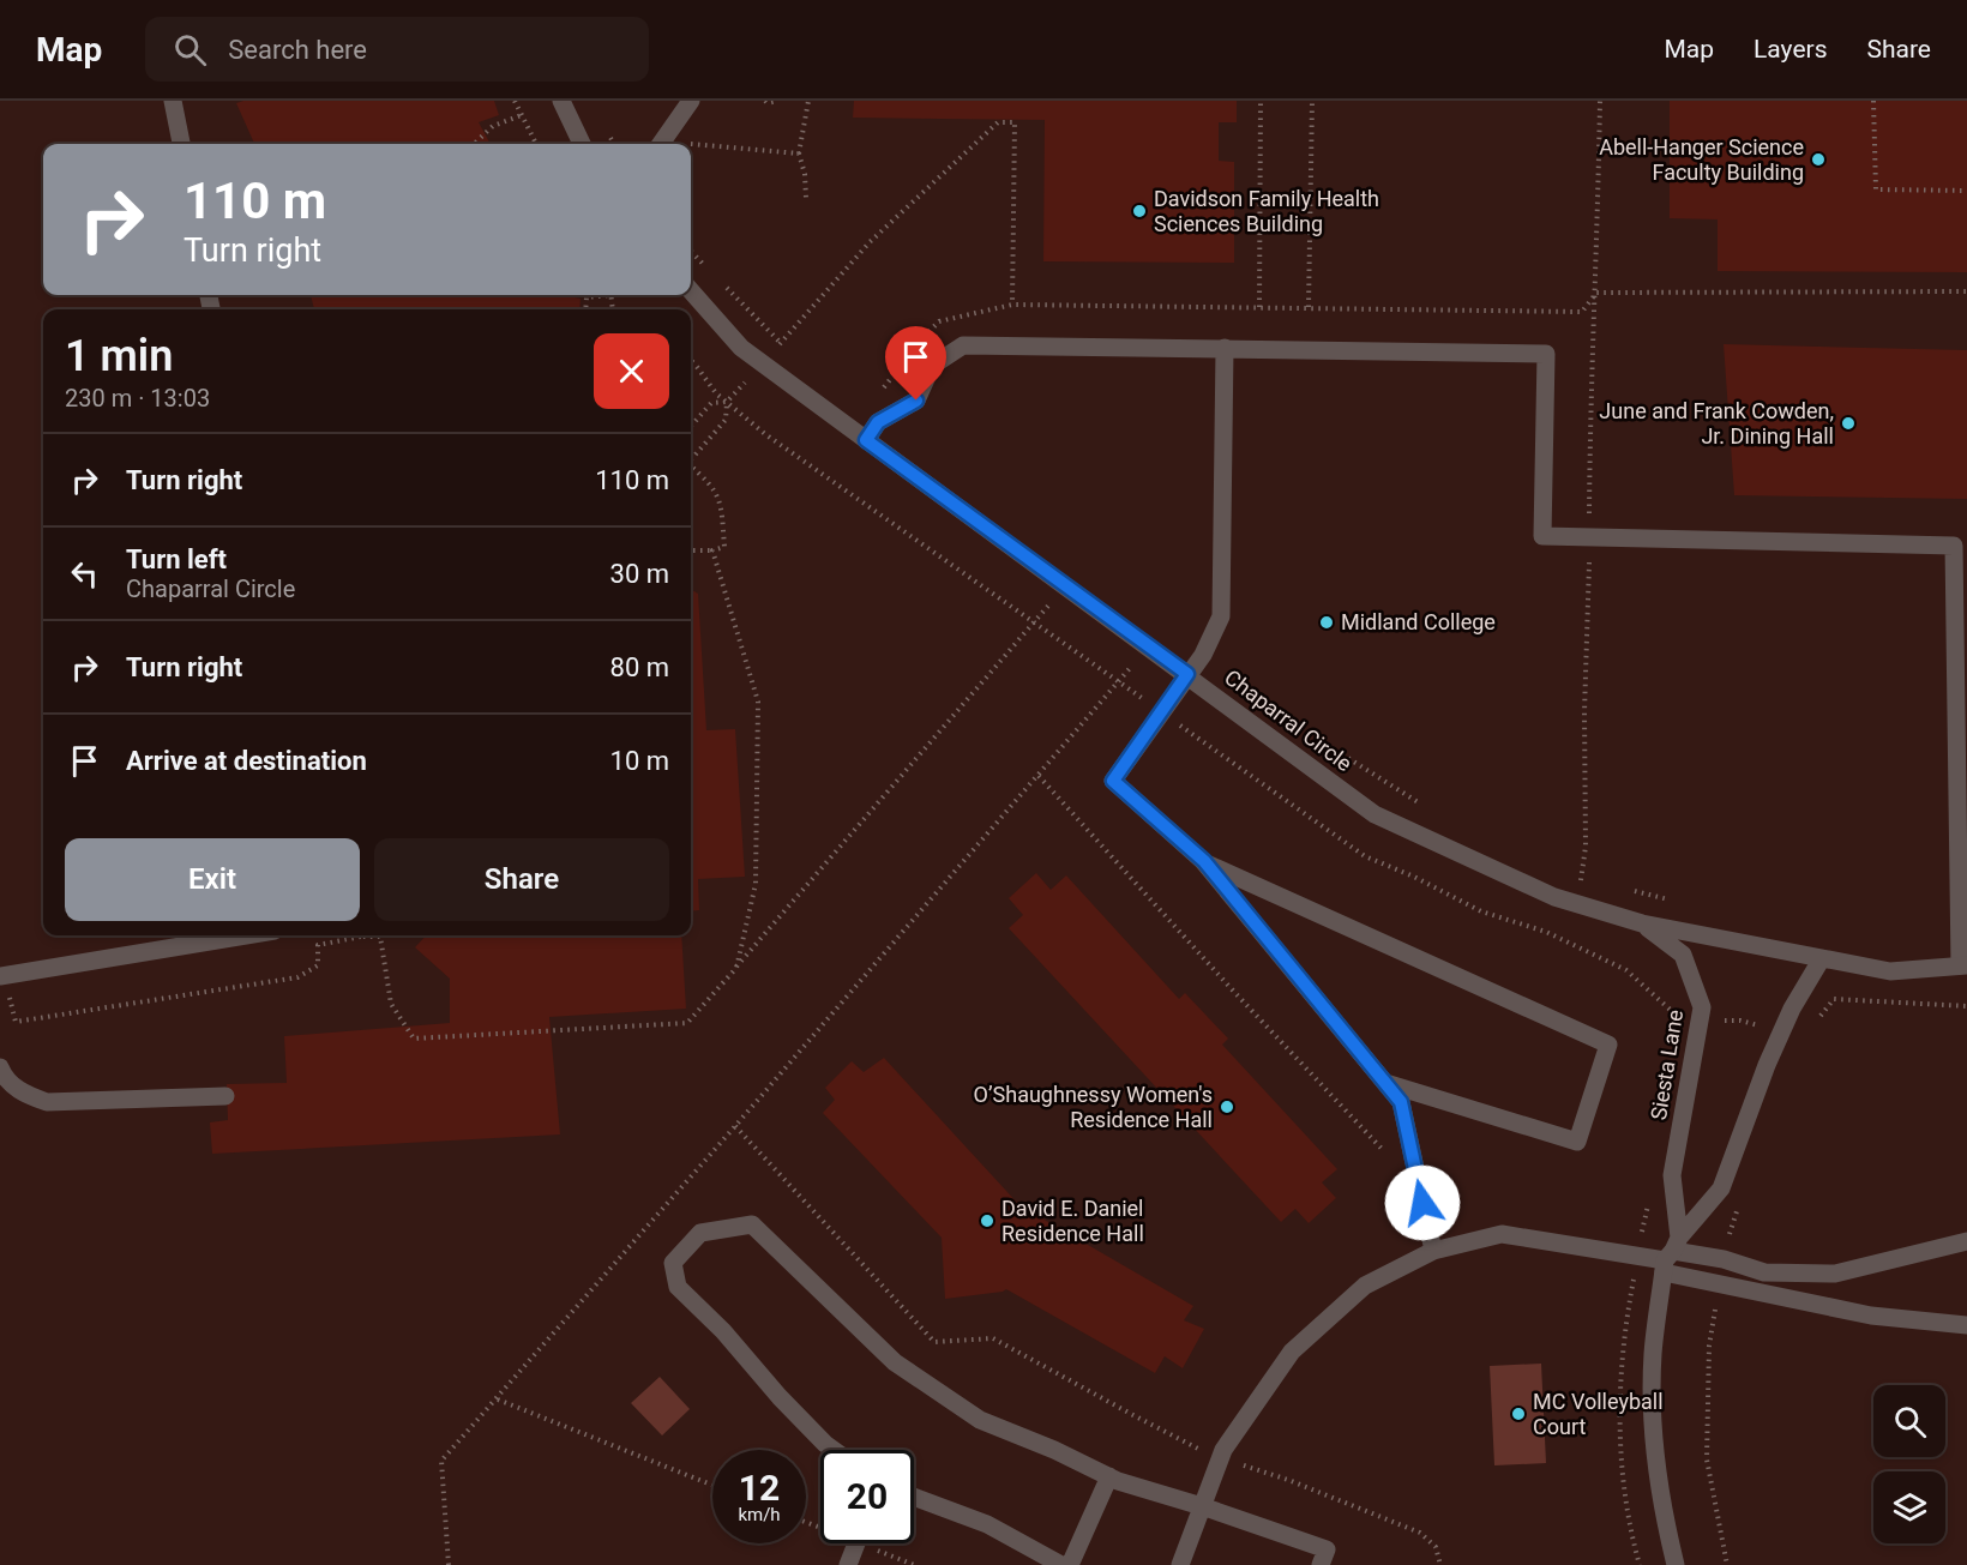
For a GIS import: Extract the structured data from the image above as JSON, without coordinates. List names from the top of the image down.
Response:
{
  "streets": {
    "street": ["Chaparral Circle", "Siesta Lane"]
  },
  "crossings": [
    ["Chaparral Circle", "Siesta Lane"]
  ],
  "places": [
    "Abell-Hanger Science Faculty Building",
    "Davidson Family Health Sciences Building",
    "June and Frank Cowden, Jr. Dining Hall",
    "Midland College",
    "O’Shaughnessy Women's Residence Hall",
    "David E. Daniel Residence Hall",
    "MC Volleyball Court"
  ],
  "page": {
    "header": "Map",
    "search": "Search here",
    "nav": ["Map", "Layers", "Share"],
    "turn": ["110 m", "Turn right"],
    "heading": ["1 min", "230 m · 13:03"],
    "list": [
      {
        "name": "Turn right",
        "value": "110 m"
      },
      {
        "name": "Turn left",
        "note": "Chaparral Circle",
        "value": "30 m"
      },
      {
        "name": "Turn right",
        "value": "80 m"
      },
      {
        "name": "Arrive at destination",
        "value": "10 m"
      }
    ],
    "buttons": ["Exit", "Share"],
    "speed": "12 km/h",
    "limit": "20"
  }
}
